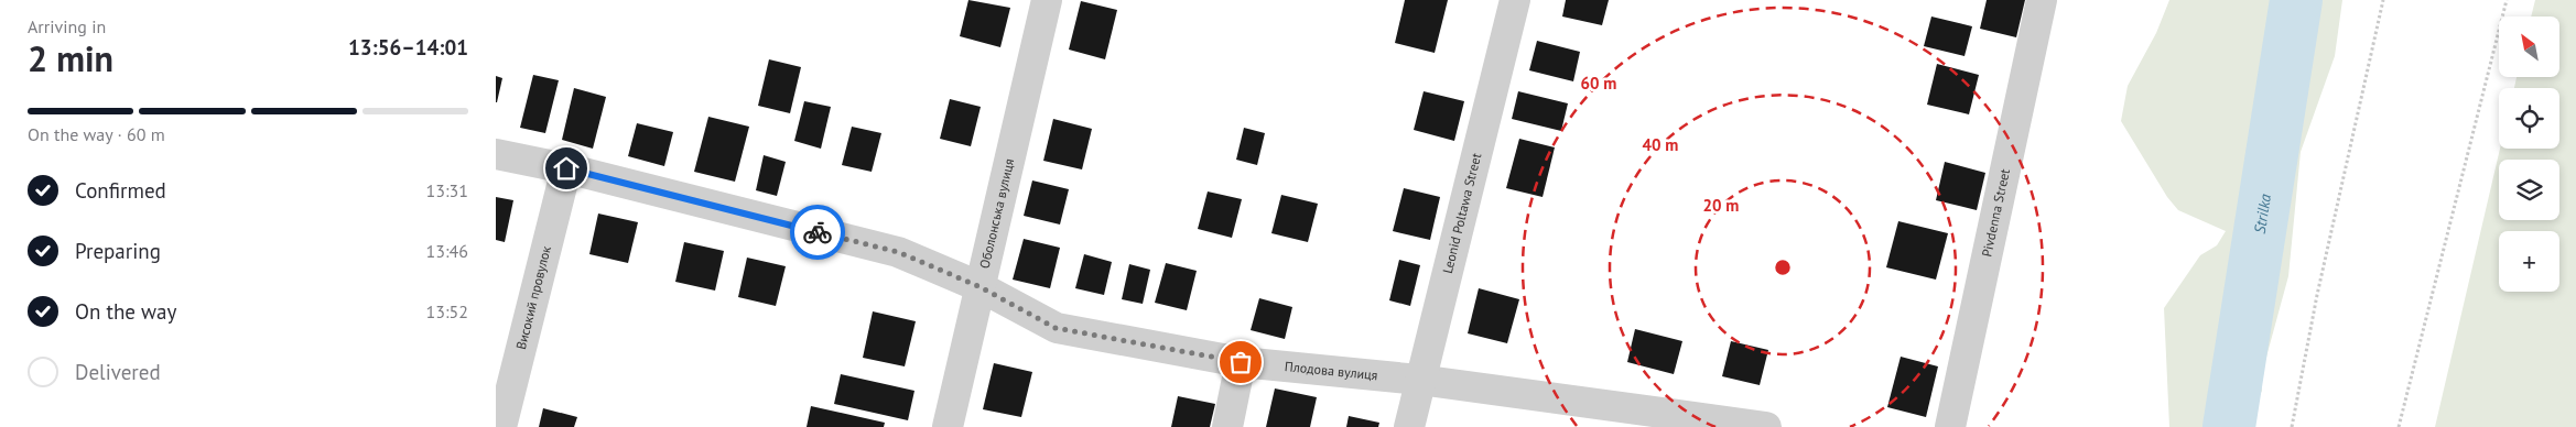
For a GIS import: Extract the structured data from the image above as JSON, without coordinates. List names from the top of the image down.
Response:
{
  "streets": {
    "street": [
      "Оболонська вулиця",
      "Leonid Poltawa Street",
      "Pivdenna Street",
      "Високий провулок",
      "Плодова вулиця"
    ]
  },
  "crossings": [
    ["Оболонська вулиця", "Плодова вулиця"],
    ["Leonid Poltawa Street", "Плодова вулиця"],
    ["Високий провулок", "Плодова вулиця"]
  ],
  "water": ["Strilka"],
  "north": "top left",
  "page": {
    "heading": ["2 min", "Arriving in", "13:56–14:01"],
    "map_buttons": "+",
    "bar": "On the way · 60 m",
    "list": [
      ["Confirmed", "13:31"],
      ["Preparing", "13:46"],
      ["On the way", "13:52"],
      "Delivered"
    ]
  },
  "rings": ["60 m", "40 m", "20 m"]
}
